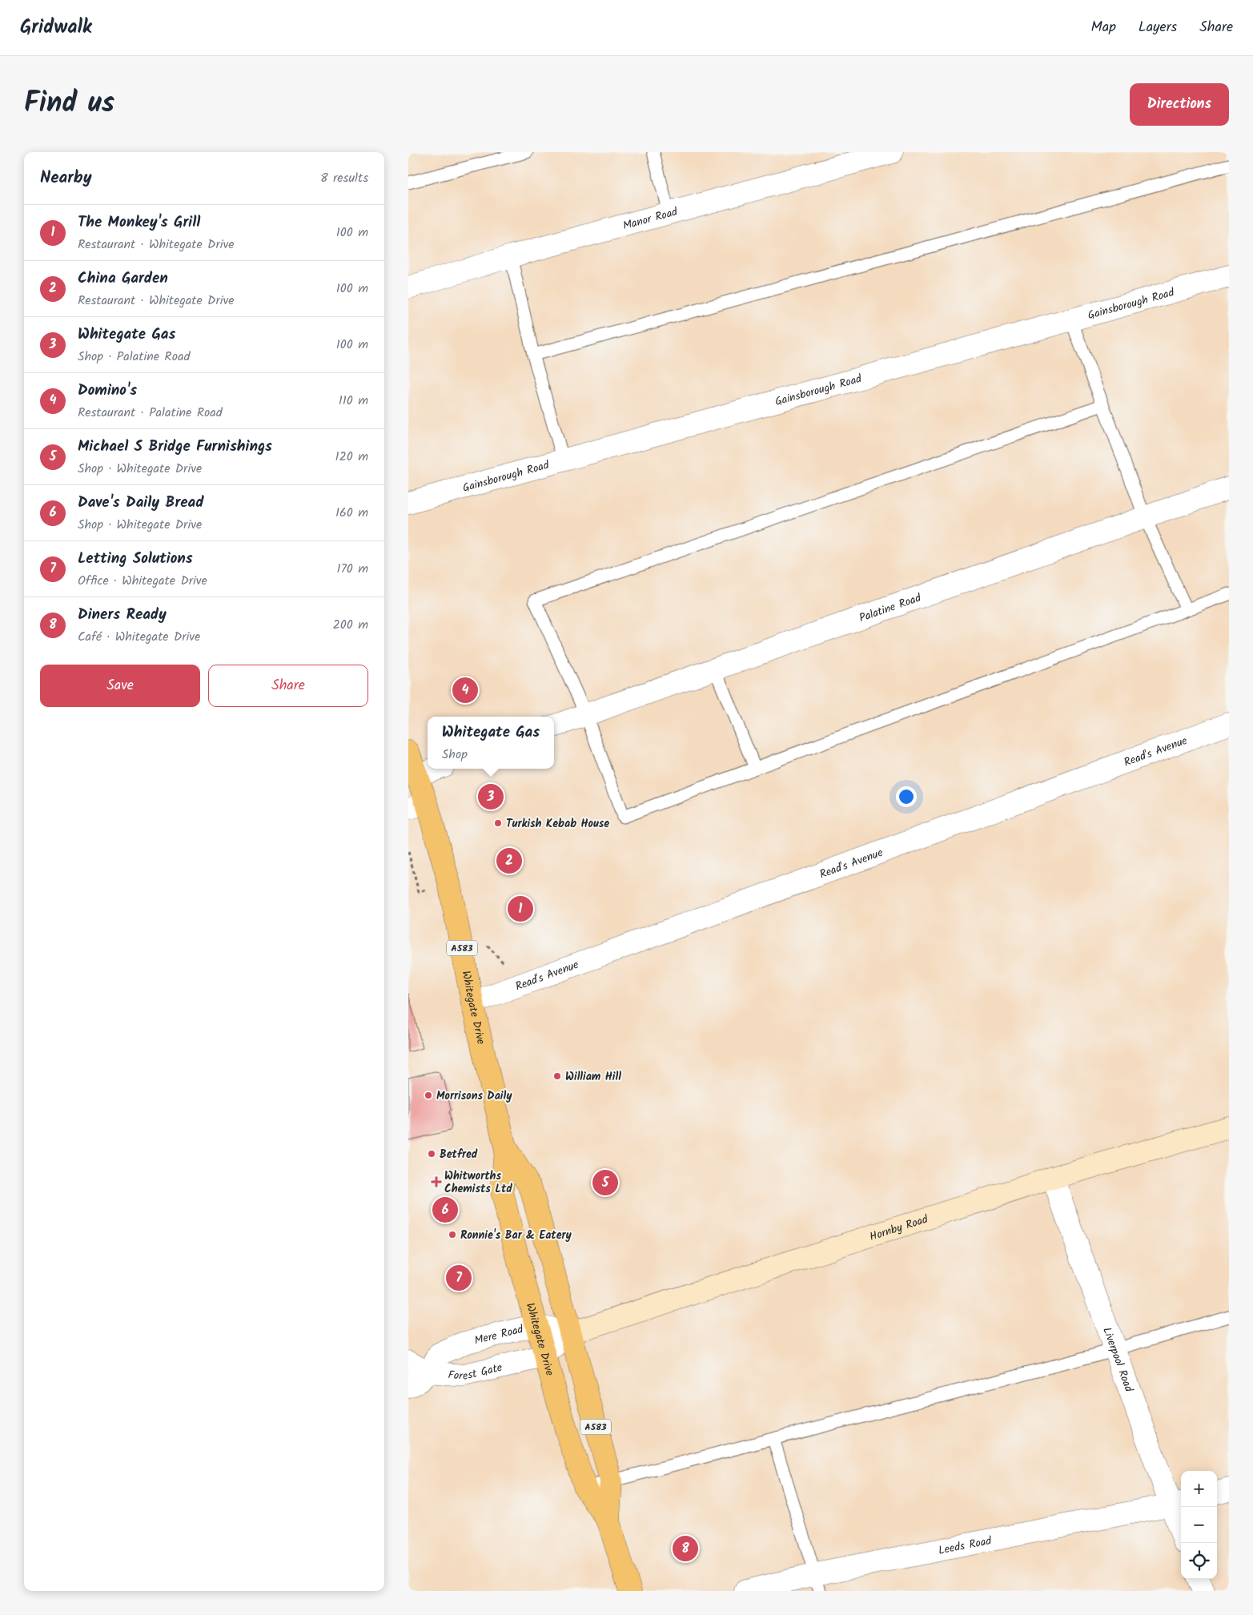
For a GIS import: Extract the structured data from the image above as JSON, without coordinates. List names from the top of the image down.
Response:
{
  "streets": {
    "main road": ["A583", "Whitegate Drive", "Hornby Road"],
    "street": [
      "Manor Road",
      "Gainsborough Road",
      "Palatine Road",
      "Read's Avenue",
      "Mere Road",
      "Liverpool Road",
      "Forest Gate",
      "Leeds Road"
    ]
  },
  "crossings": [
    ["Read's Avenue", "Whitegate Drive"],
    ["Whitegate Drive", "Hornby Road"],
    ["Whitegate Drive", "Mere Road"],
    ["Whitegate Drive", "Forest Gate"],
    ["Hornby Road", "Mere Road"],
    ["Hornby Road", "Liverpool Road"],
    ["Mere Road", "Forest Gate"],
    ["Liverpool Road", "Leeds Road"]
  ],
  "places": {
    "other": [
      "Turkish Kebab House",
      "William Hill",
      "Morrisons Daily",
      "Betfred",
      "Ronnie's Bar & Eatery"
    ],
    "health": ["Whitworths Chemists Ltd"]
  },
  "page": {
    "header": "Gridwalk",
    "nav": ["Map", "Layers", "Share"],
    "title": "Find us",
    "buttons": [
      "Directions",
      ["Save", "Share"]
    ],
    "heading": ["Nearby", "8 results"],
    "list": [
      {
        "mark": "1",
        "name": "The Monkey's Grill",
        "note": "Restaurant · Whitegate Drive",
        "value": "100 m"
      },
      {
        "mark": "2",
        "name": "China Garden",
        "note": "Restaurant · Whitegate Drive",
        "value": "100 m"
      },
      {
        "mark": "3",
        "name": "Whitegate Gas",
        "note": "Shop · Palatine Road",
        "value": "100 m"
      },
      {
        "mark": "4",
        "name": "Domino's",
        "note": "Restaurant · Palatine Road",
        "value": "110 m"
      },
      {
        "mark": "5",
        "name": "Michael S Bridge Furnishings",
        "note": "Shop · Whitegate Drive",
        "value": "120 m"
      },
      {
        "mark": "6",
        "name": "Dave's Daily Bread",
        "note": "Shop · Whitegate Drive",
        "value": "160 m"
      },
      {
        "mark": "7",
        "name": "Letting Solutions",
        "note": "Office · Whitegate Drive",
        "value": "170 m"
      },
      {
        "mark": "8",
        "name": "Diners Ready",
        "note": "Café · Whitegate Drive",
        "value": "200 m"
      }
    ],
    "pins": [
      "4",
      "3",
      "2",
      "1",
      "5",
      "6",
      "7",
      "8"
    ],
    "popup": ["Whitegate Gas", "Shop"],
    "map_buttons": ["+", "−"]
  }
}
